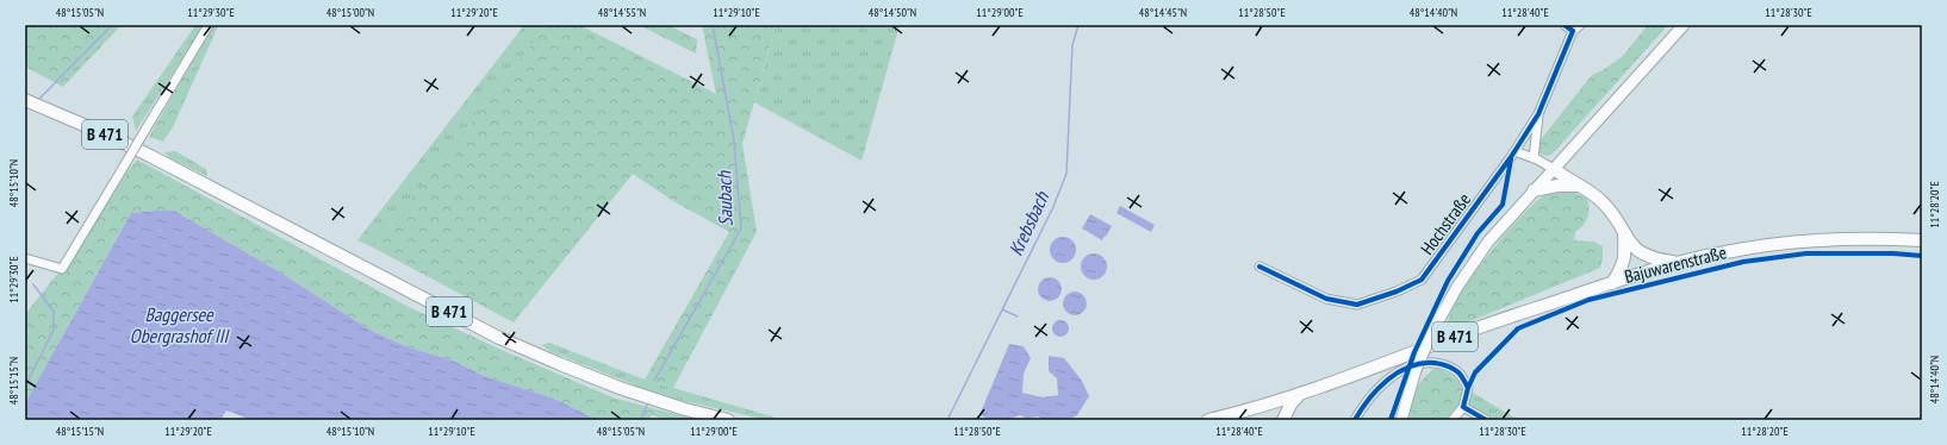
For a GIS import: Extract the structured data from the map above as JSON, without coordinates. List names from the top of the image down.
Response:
{
  "streets": {
    "highway": ["B 471"],
    "street": ["Hochstraße"],
    "cycle path": ["Bajuwarenstraße"]
  },
  "water": ["Saubach", "Krebsbach", "Baggersee Obergrashof III"],
  "coordinates": [
    "48°15'05\"N",
    "11°29'30\"E",
    "48°15'00\"N",
    "11°29'20\"E",
    "48°14'55\"N",
    "11°29'10\"E",
    "48°14'50\"N",
    "11°29'00\"E",
    "48°14'45\"N",
    "11°28'50\"E",
    "48°14'40\"N",
    "11°28'40\"E",
    "11°28'30\"E",
    "48°15'10\"N",
    "11°28'20\"E",
    "48°15'15\"N"
  ]
}
